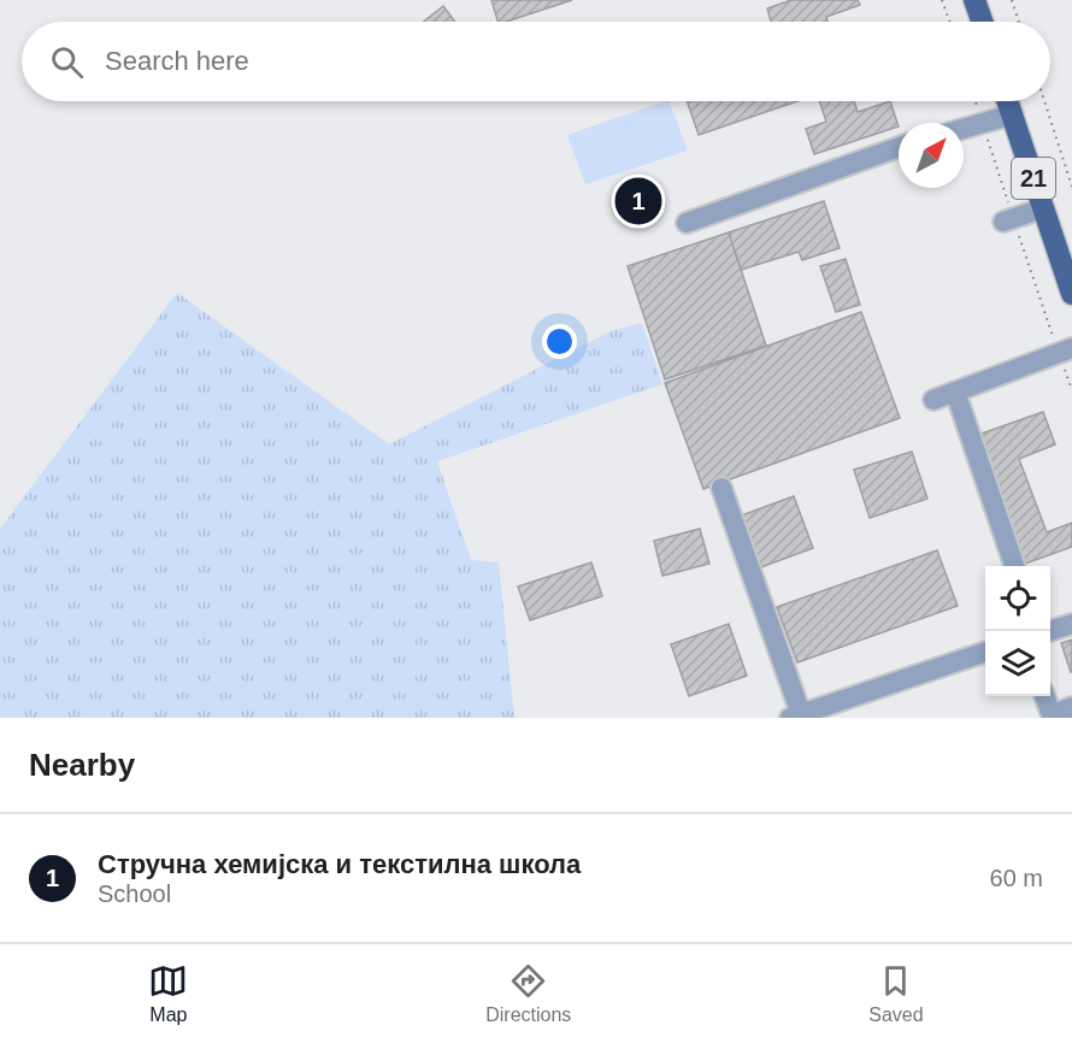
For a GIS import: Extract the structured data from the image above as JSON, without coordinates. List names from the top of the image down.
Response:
{
  "streets": {
    "main road": ["21"]
  },
  "north": "top right",
  "page": {
    "search": "Search here",
    "pins": "1",
    "heading": "Nearby",
    "list": [
      {
        "mark": "1",
        "name": "Стручна хемијска и текстилна школа",
        "note": "School",
        "value": "60 m"
      }
    ],
    "nav": ["Map", "Directions", "Saved"]
  }
}
